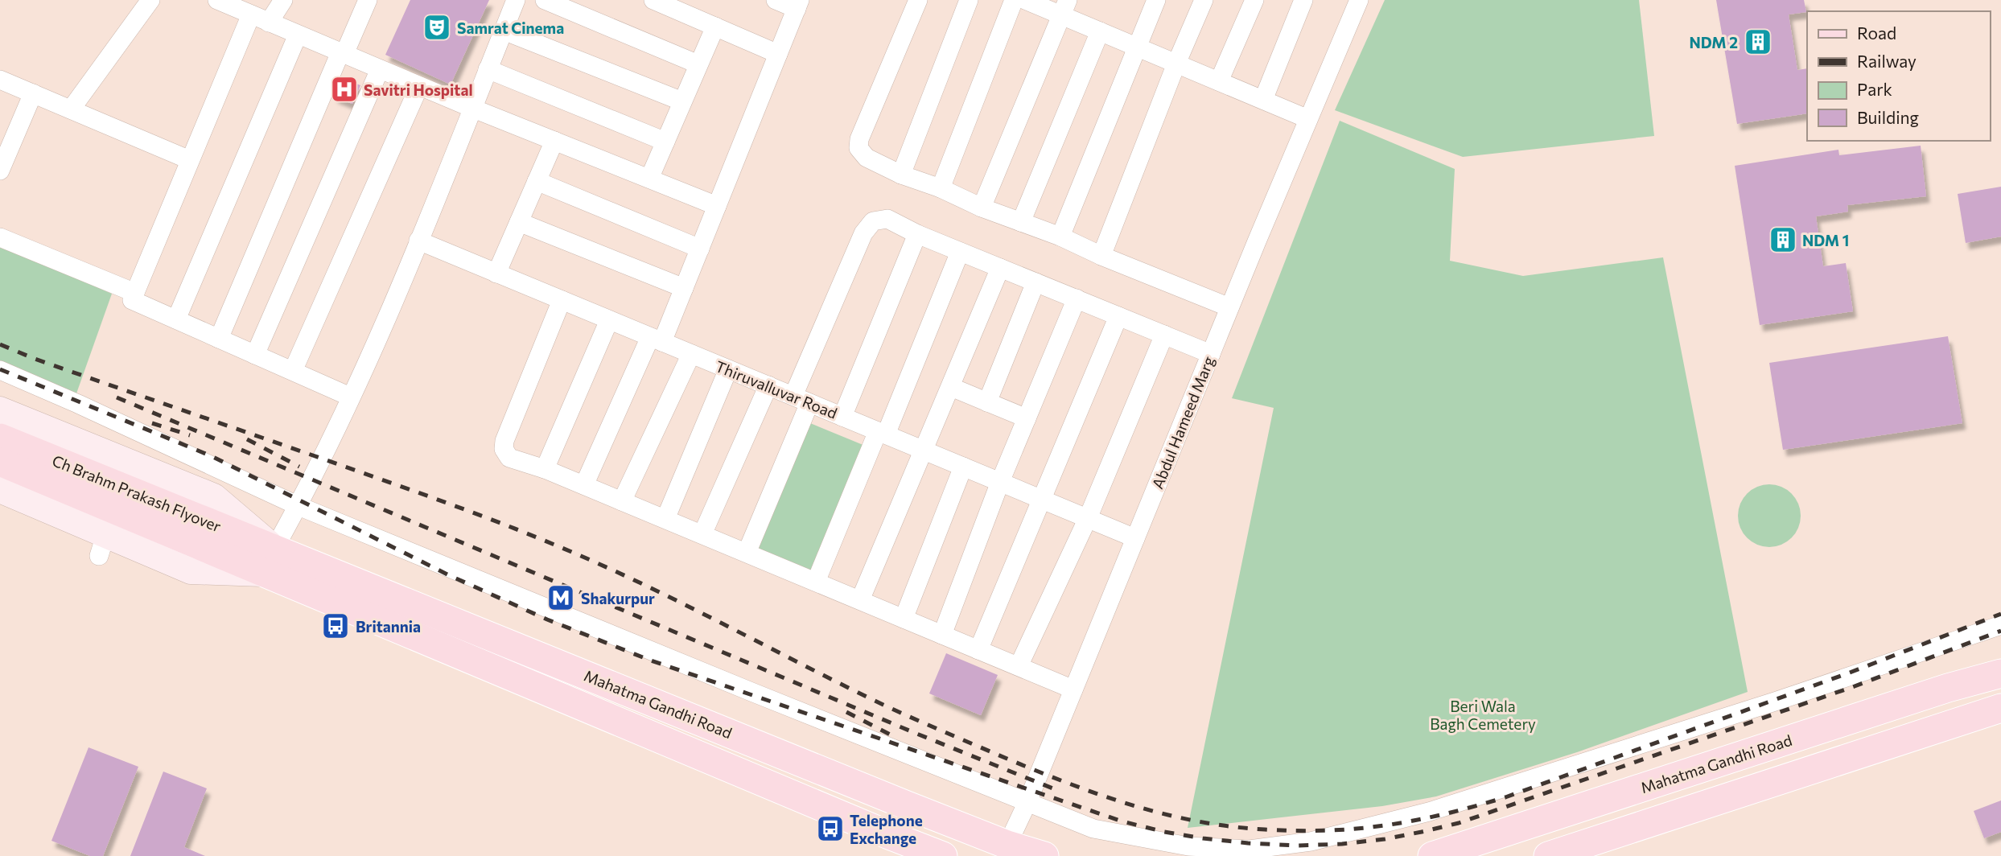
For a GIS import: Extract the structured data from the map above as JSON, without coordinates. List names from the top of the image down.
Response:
{
  "streets": {
    "main road": ["Ch Brahm Prakash Flyover", "Mahatma Gandhi Road"],
    "street": ["Thiruvalluvar Road", "Abdul Hameed Marg"]
  },
  "crossings": [
    ["Thiruvalluvar Road", "Abdul Hameed Marg"],
    ["Abdul Hameed Marg", "Mahatma Gandhi Road"],
    ["Ch Brahm Prakash Flyover", "Mahatma Gandhi Road"]
  ],
  "parks": ["Beri Wala Bagh Cemetery"],
  "places": {
    "theatre": ["Samrat Cinema"],
    "building": ["NDM 2", "NDM 1"],
    "hospital": ["Savitri Hospital"],
    "metro station": ["Shakurpur"],
    "bus stop": ["Britannia", "Telephone Exchange"]
  },
  "legend": [
    "Road",
    "Railway",
    "Park",
    "Building"
  ]
}
